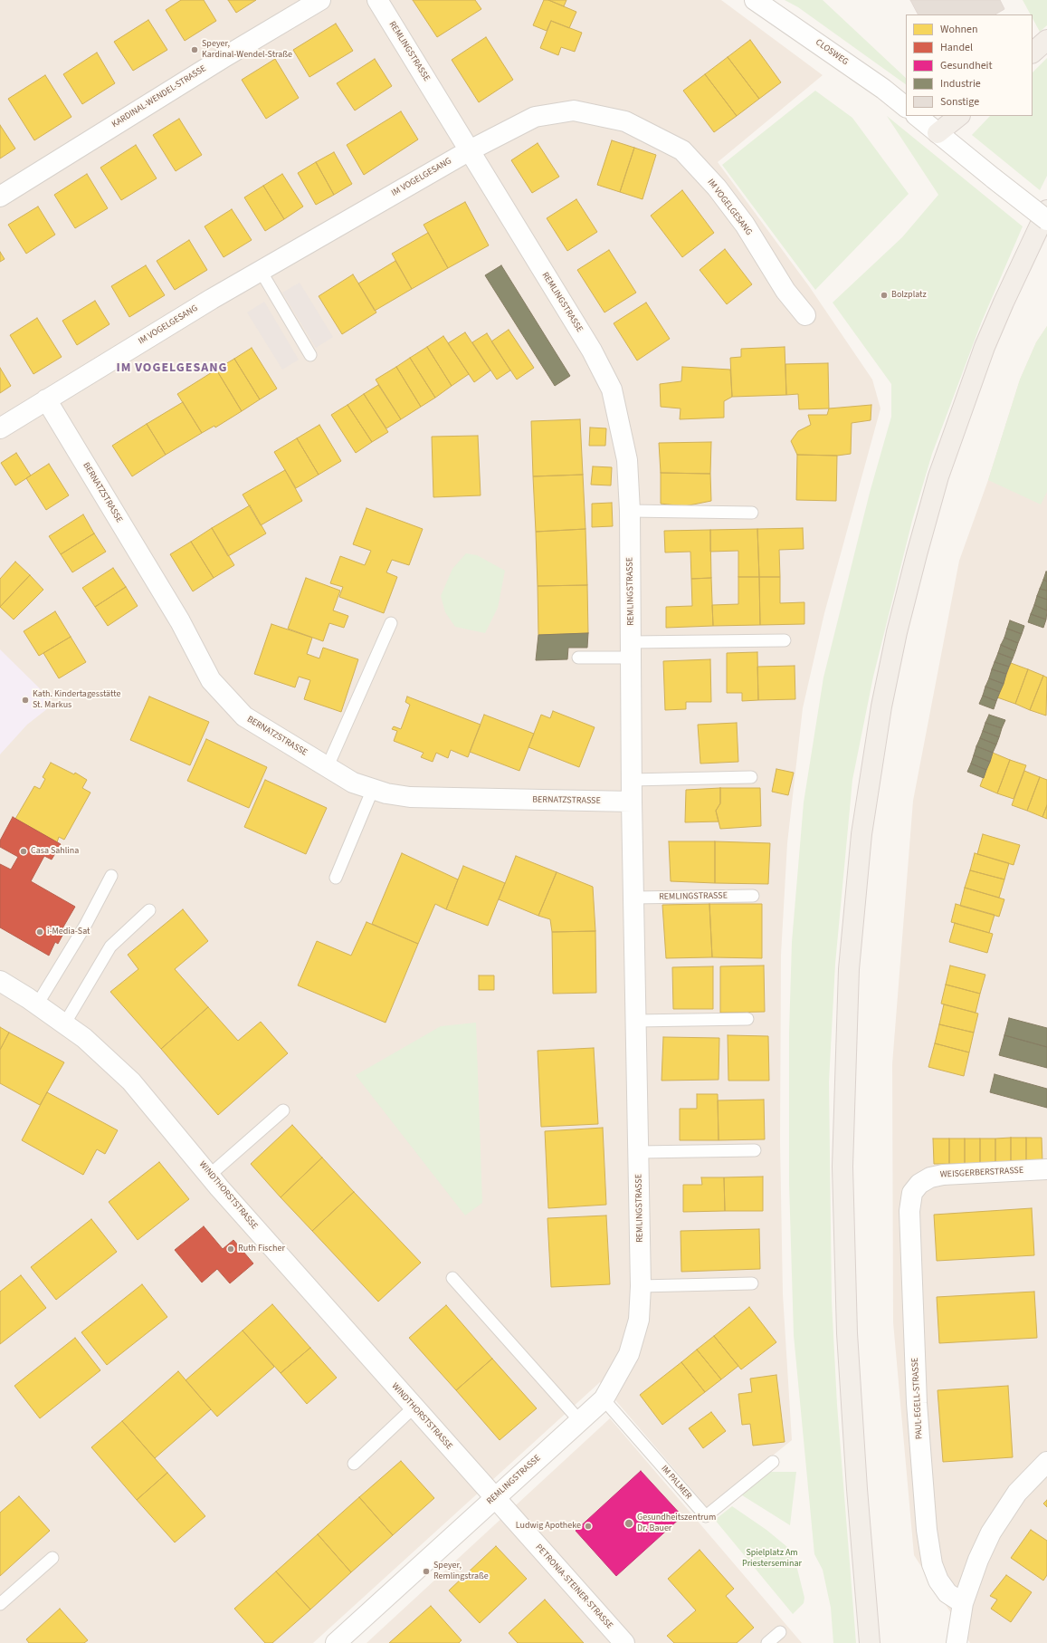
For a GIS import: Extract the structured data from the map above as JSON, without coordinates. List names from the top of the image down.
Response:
{
  "streets": {
    "street": [
      "REMLINGSTRASSE",
      "CLOSWEG",
      "KARDINAL-WENDEL-STRASSE",
      "IM VOGELGESANG",
      "BERNATZSTRASSE",
      "WEISGERBERSTRASSE",
      "WINDTHORSTSTRASSE",
      "PAUL-EGELL-STRASSE",
      "PETRONIA-STEINER-STRASSE"
    ],
    "lane": ["IM PALMER"]
  },
  "crossings": [
    ["REMLINGSTRASSE", "IM VOGELGESANG"],
    ["REMLINGSTRASSE", "BERNATZSTRASSE"],
    ["REMLINGSTRASSE", "WINDTHORSTSTRASSE"],
    ["REMLINGSTRASSE", "IM PALMER"],
    ["REMLINGSTRASSE", "PETRONIA-STEINER-STRASSE"],
    ["IM VOGELGESANG", "BERNATZSTRASSE"],
    ["WEISGERBERSTRASSE", "PAUL-EGELL-STRASSE"],
    ["WINDTHORSTSTRASSE", "PETRONIA-STEINER-STRASSE"]
  ],
  "districts": ["IM VOGELGESANG"],
  "parks": ["Spielplatz Am Priesterseminar"],
  "places": [
    "Speyer, Kardinal-Wendel-Straße",
    "Bolzplatz",
    "Kath. Kindertagesstätte St. Markus",
    "Casa Sahlina",
    "i-Media-Sat",
    "Ruth Fischer",
    "Gesundheitszentrum Dr. Bauer",
    "Ludwig Apotheke",
    "Speyer, Remlingstraße"
  ],
  "legend": [
    "Wohnen",
    "Handel",
    "Gesundheit",
    "Industrie",
    "Sonstige"
  ]
}
